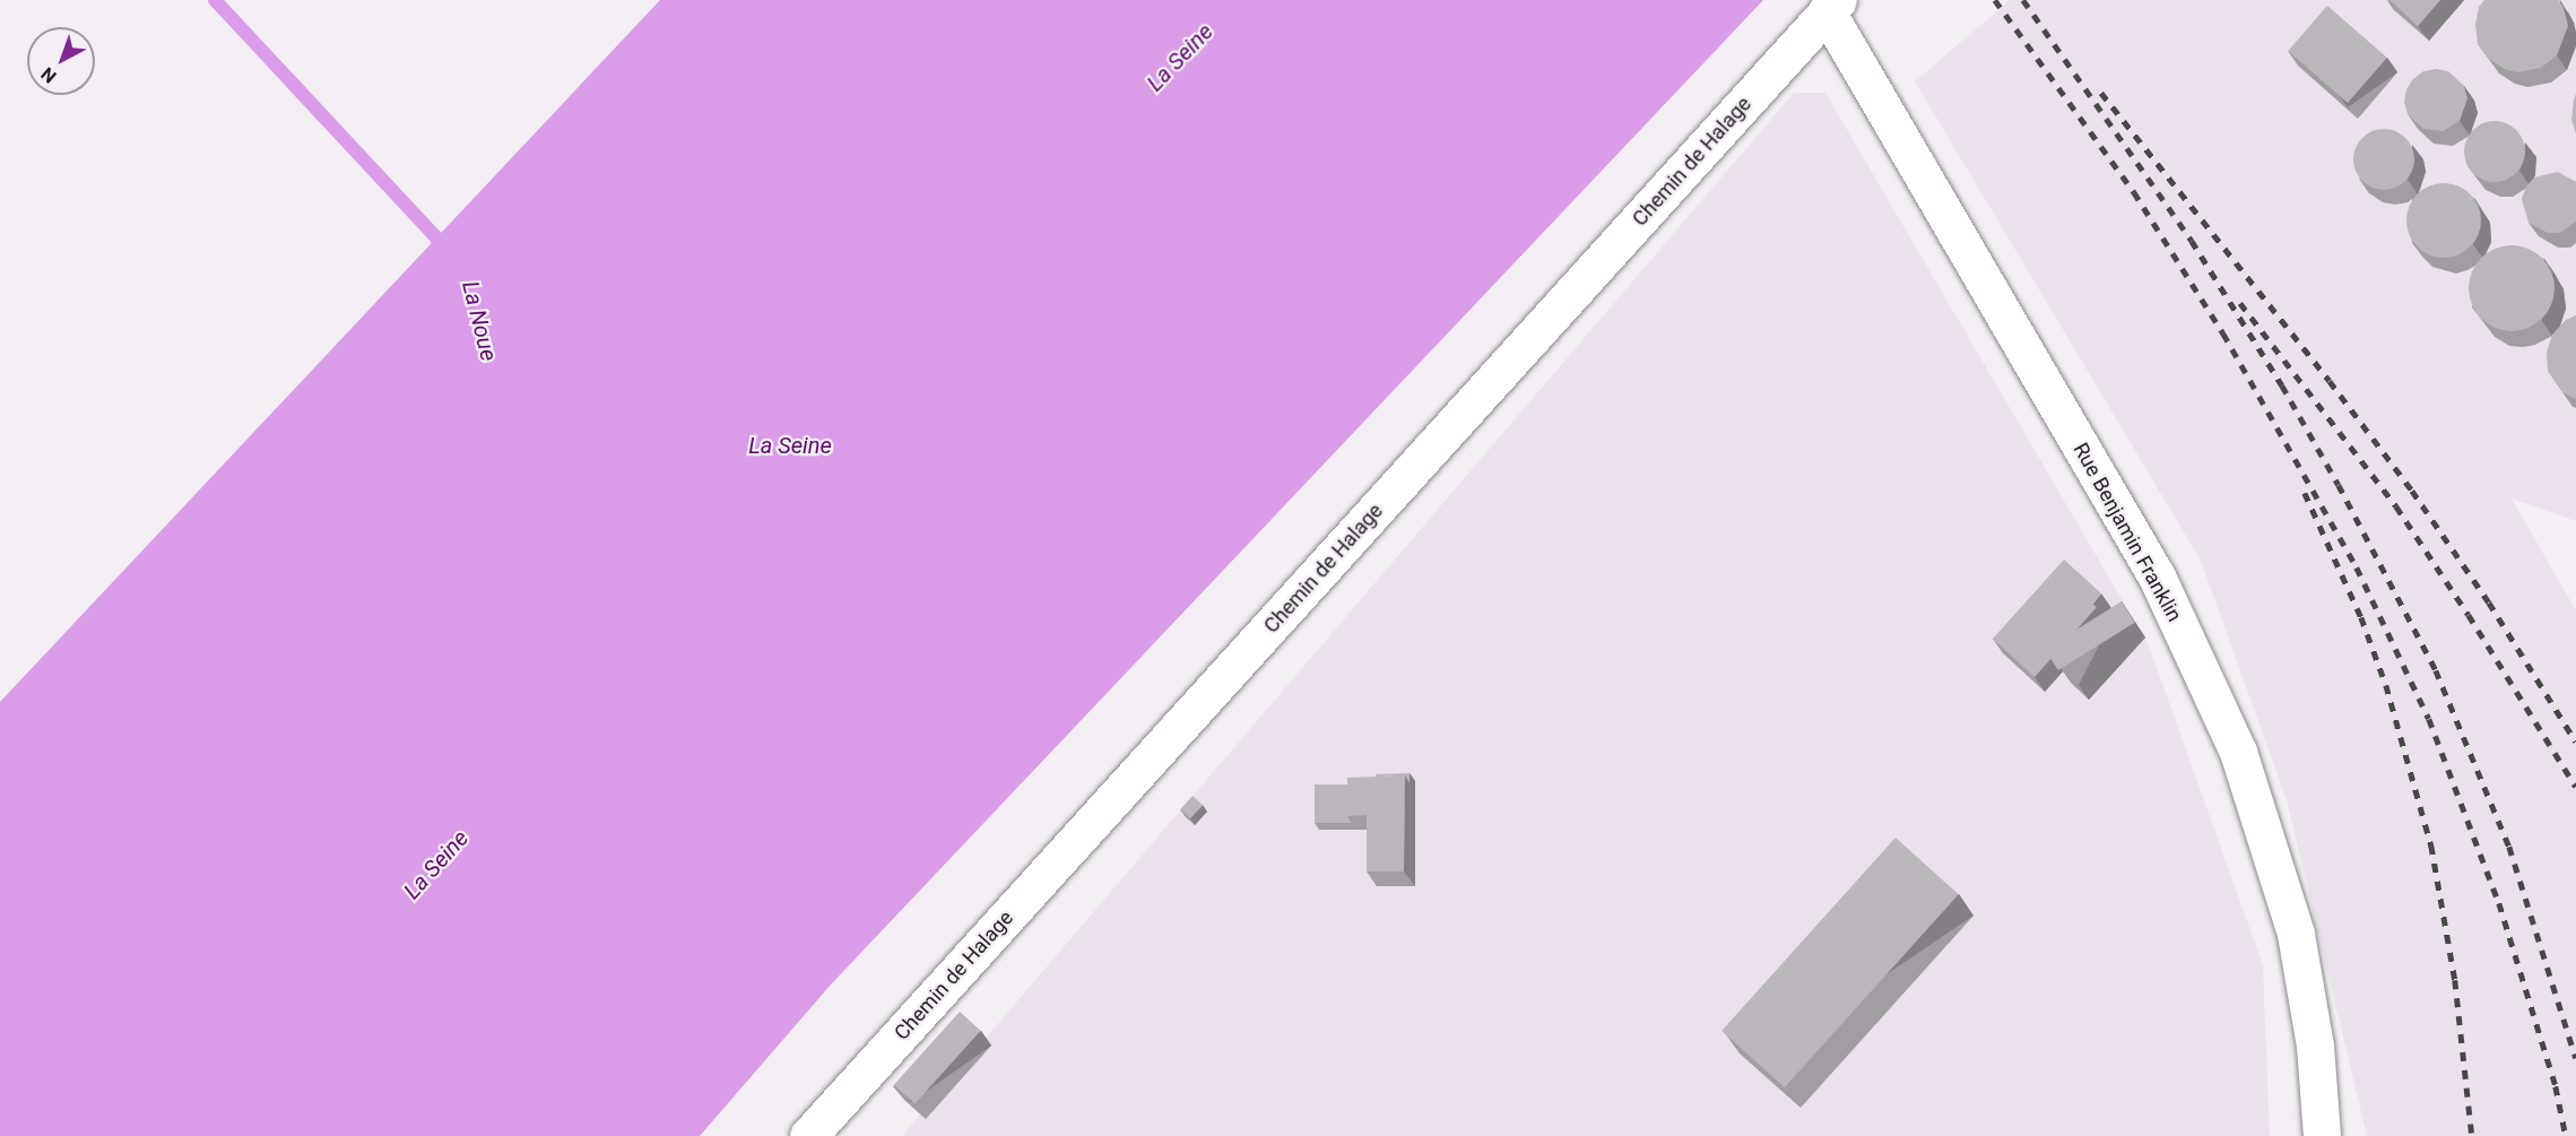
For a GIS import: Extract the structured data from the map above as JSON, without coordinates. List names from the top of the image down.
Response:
{
  "streets": {
    "street": ["Chemin de Halage", "Rue Benjamin Franklin"]
  },
  "crossings": [
    ["Chemin de Halage", "Rue Benjamin Franklin"]
  ],
  "water": ["La Seine", "La Noue"],
  "north": "bottom left"
}
